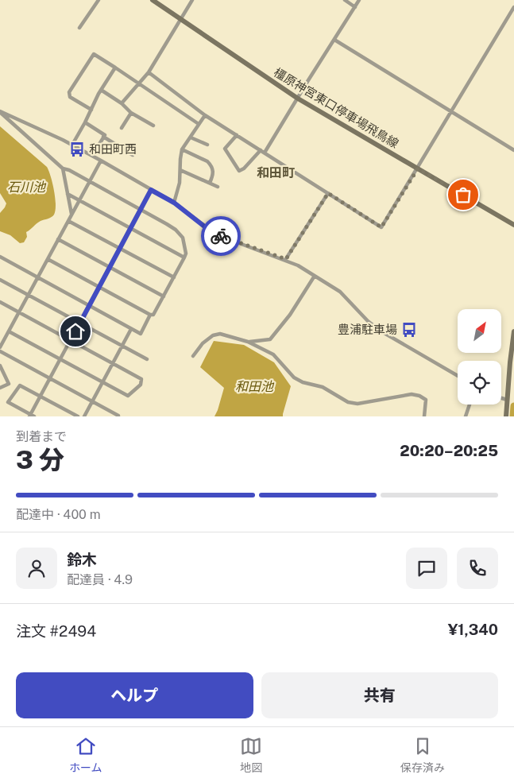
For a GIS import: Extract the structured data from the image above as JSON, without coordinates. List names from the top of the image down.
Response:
{
  "streets": {
    "main road": ["橿原神宮東口停車場飛鳥線"]
  },
  "districts": ["和田町"],
  "water": ["石川池", "和田池"],
  "places": {
    "bus stop": ["和田町西", "豊浦駐車場"]
  },
  "north": "top right",
  "page": {
    "heading": ["3 分", "到着まで", "20:20–20:25"],
    "panel": [
      "鈴木",
      "配達員 · 4.9",
      "注文 #2494",
      "¥1,340"
    ],
    "bar": "配達中 · 400 m",
    "buttons": ["ヘルプ", "共有"],
    "tabs": ["ホーム", "地図", "保存済み"]
  }
}
